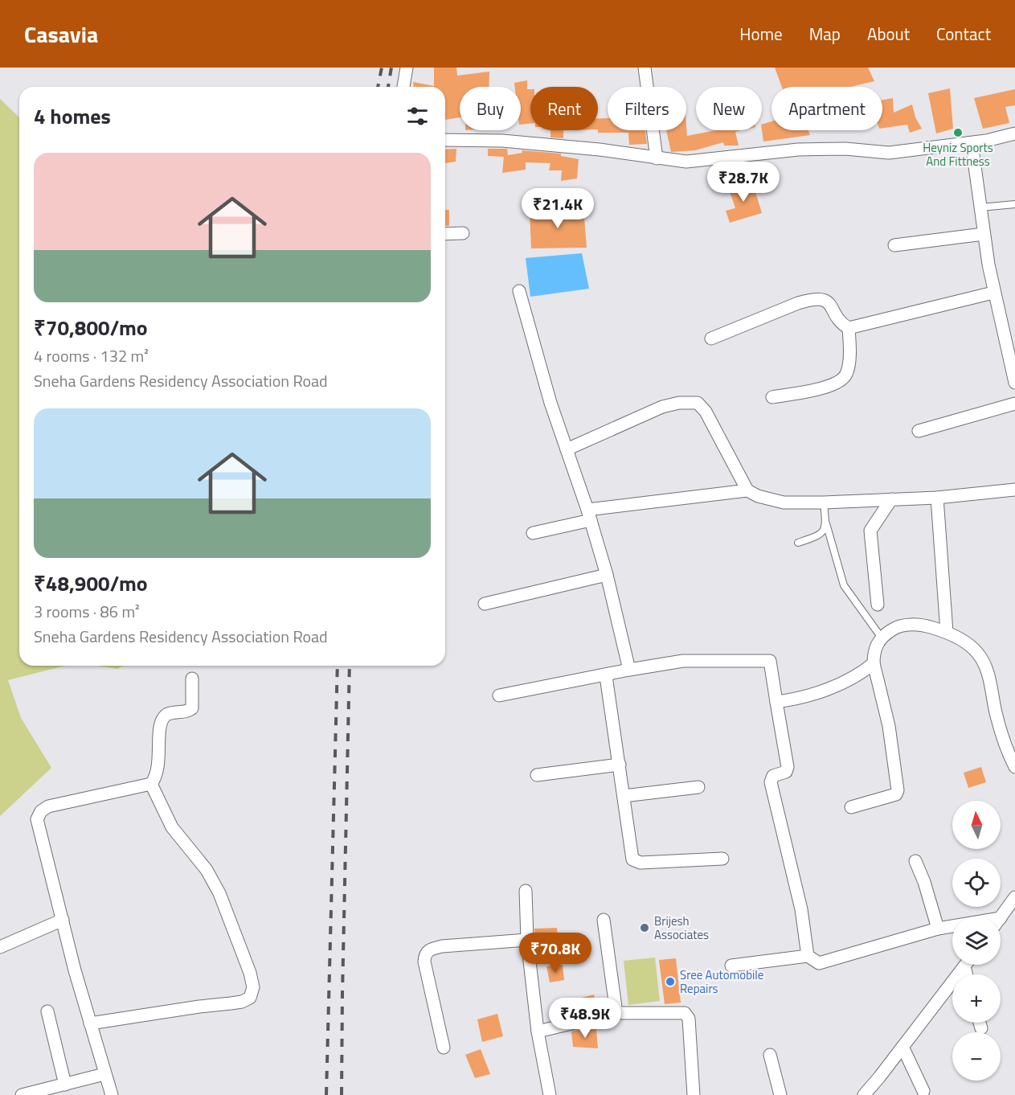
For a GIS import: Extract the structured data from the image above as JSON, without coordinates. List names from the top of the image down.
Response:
{
  "places": ["Heyniz Sports And Fittness", "Brijesh Associates", "Sree Automobile Repairs"],
  "north": "top",
  "page": {
    "header": "Casavia",
    "nav": [
      "Home",
      "Map",
      "About",
      "Contact"
    ],
    "chip": [
      "Buy",
      "Rent",
      "Filters",
      "New",
      "Apartment"
    ],
    "heading": "4 homes",
    "list": [
      {
        "name": "₹70,800/mo",
        "note": "4 rooms · 132 m² · Sneha Gardens Residency Association Road"
      },
      {
        "name": "₹48,900/mo",
        "note": "3 rooms · 86 m² · Sneha Gardens Residency Association Road"
      }
    ],
    "price": [
      "₹28.7K",
      "₹21.4K",
      "₹70.8K",
      "₹48.9K"
    ],
    "map_buttons": ["+", "−"]
  }
}
